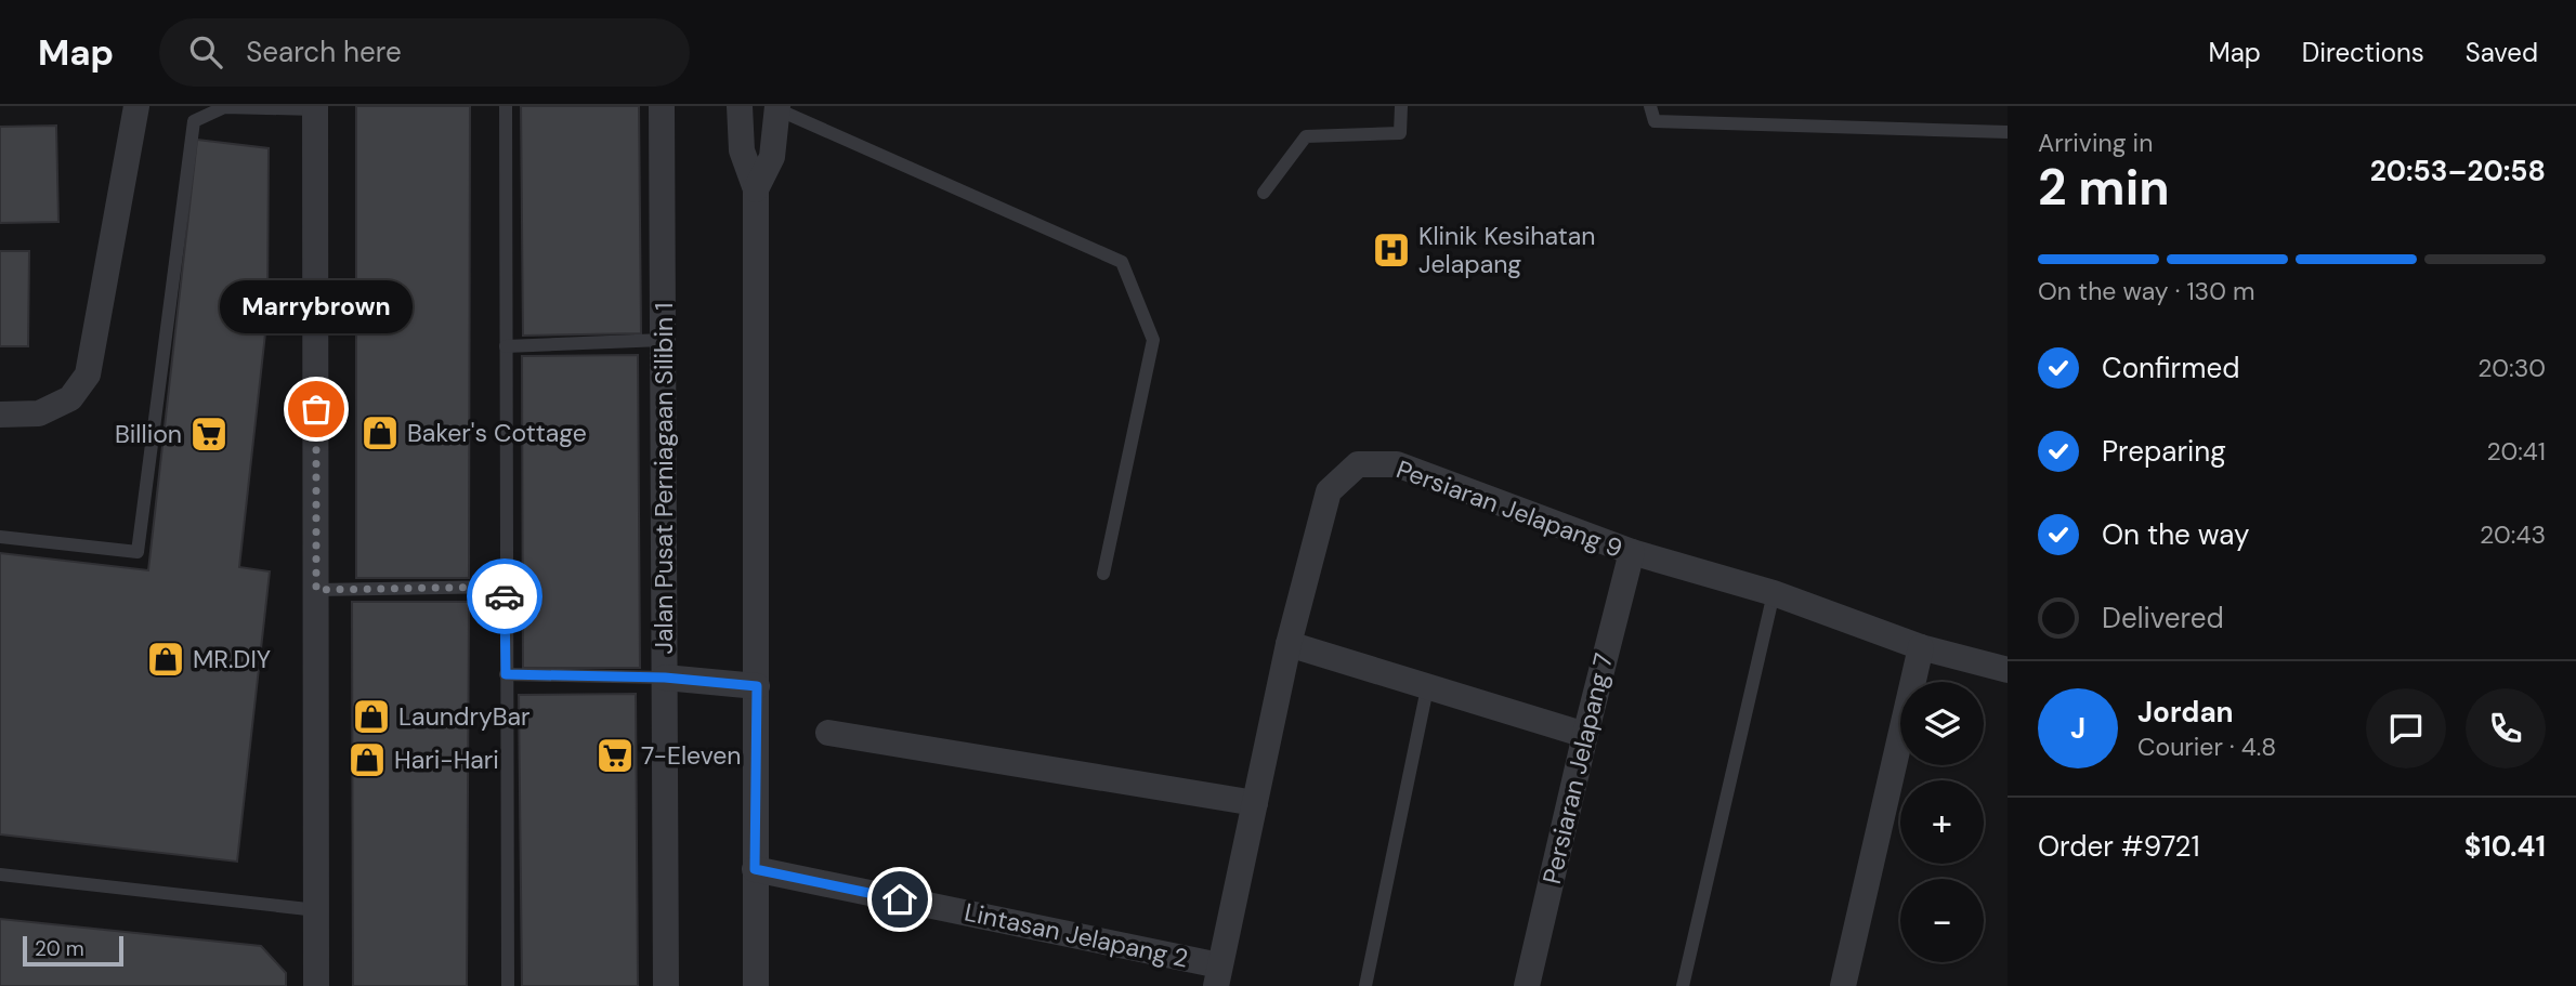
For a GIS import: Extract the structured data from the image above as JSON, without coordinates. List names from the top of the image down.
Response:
{
  "streets": {
    "street": [
      "Jalan Pusat Perniagaan Silibin 1",
      "Persiaran Jelapang 9",
      "Persiaran Jelapang 7",
      "Lintasan Jelapang 2"
    ]
  },
  "crossings": [
    ["Persiaran Jelapang 9", "Persiaran Jelapang 7"],
    ["Persiaran Jelapang 9", "Lintasan Jelapang 2"]
  ],
  "places": {
    "hospital": ["Klinik Kesihatan Jelapang"],
    "other": ["Marrybrown"],
    "shop": [
      "Baker's Cottage",
      "MR.DIY",
      "LaundryBar",
      "Hari-Hari"
    ],
    "supermarket": ["Billion", "7-Eleven"]
  },
  "scale_bar": "20 m",
  "page": {
    "header": "Map",
    "search": "Search here",
    "nav": ["Map", "Directions", "Saved"],
    "heading": ["2 min", "Arriving in", "20:53–20:58"],
    "panel": [
      "Jordan",
      "Courier · 4.8",
      "Order #9721",
      "$10.41"
    ],
    "bar": "On the way · 130 m",
    "bubble": "Marrybrown",
    "list": [
      ["Confirmed", "20:30"],
      ["Preparing", "20:41"],
      ["On the way", "20:43"],
      "Delivered"
    ],
    "map_buttons": ["+", "−"],
    "round": "J",
    "scale": "20 m"
  }
}
